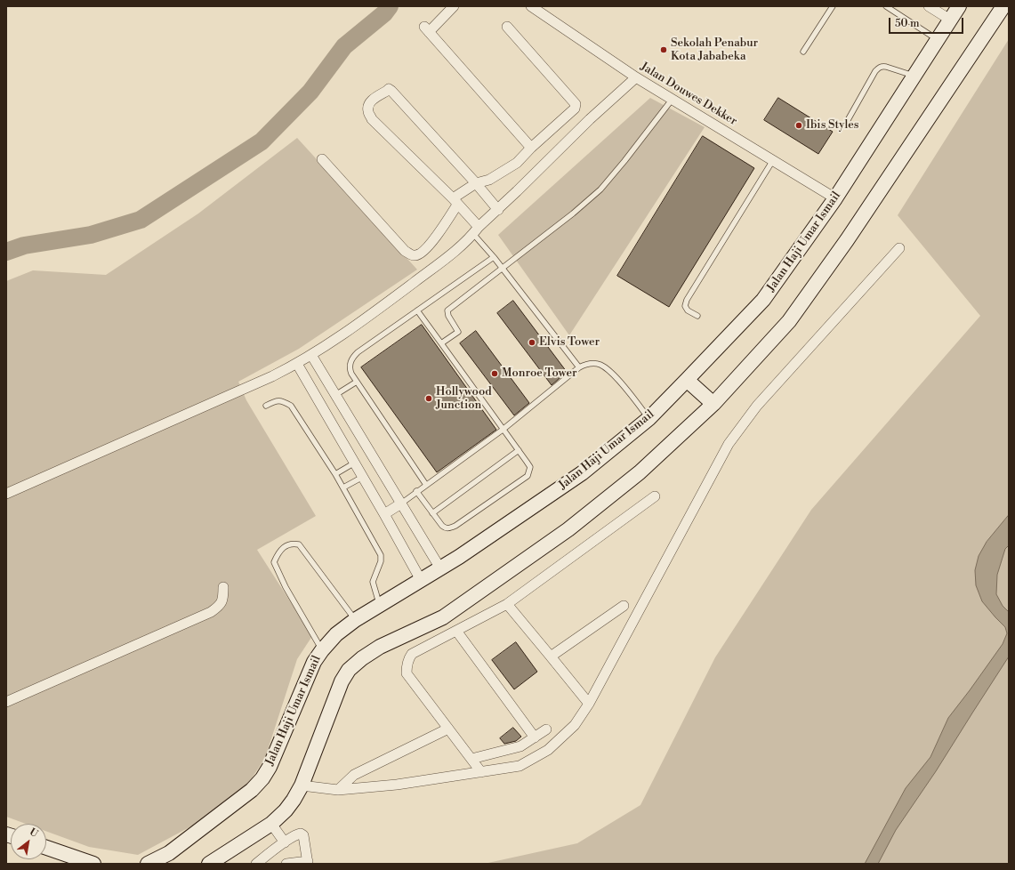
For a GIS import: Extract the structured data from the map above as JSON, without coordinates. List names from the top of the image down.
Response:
{
  "streets": {
    "main road": ["Jalan Haji Umar Ismail"],
    "street": ["Jalan Douwes Dekker"]
  },
  "crossings": [
    ["Jalan Douwes Dekker", "Jalan Haji Umar Ismail"]
  ],
  "places": [
    "Sekolah Penabur Kota Jababeka",
    "Ibis Styles",
    "Elvis Tower",
    "Monroe Tower",
    "Hollywood Junction"
  ],
  "scale_bar": "50 m",
  "north": "top right"
}
